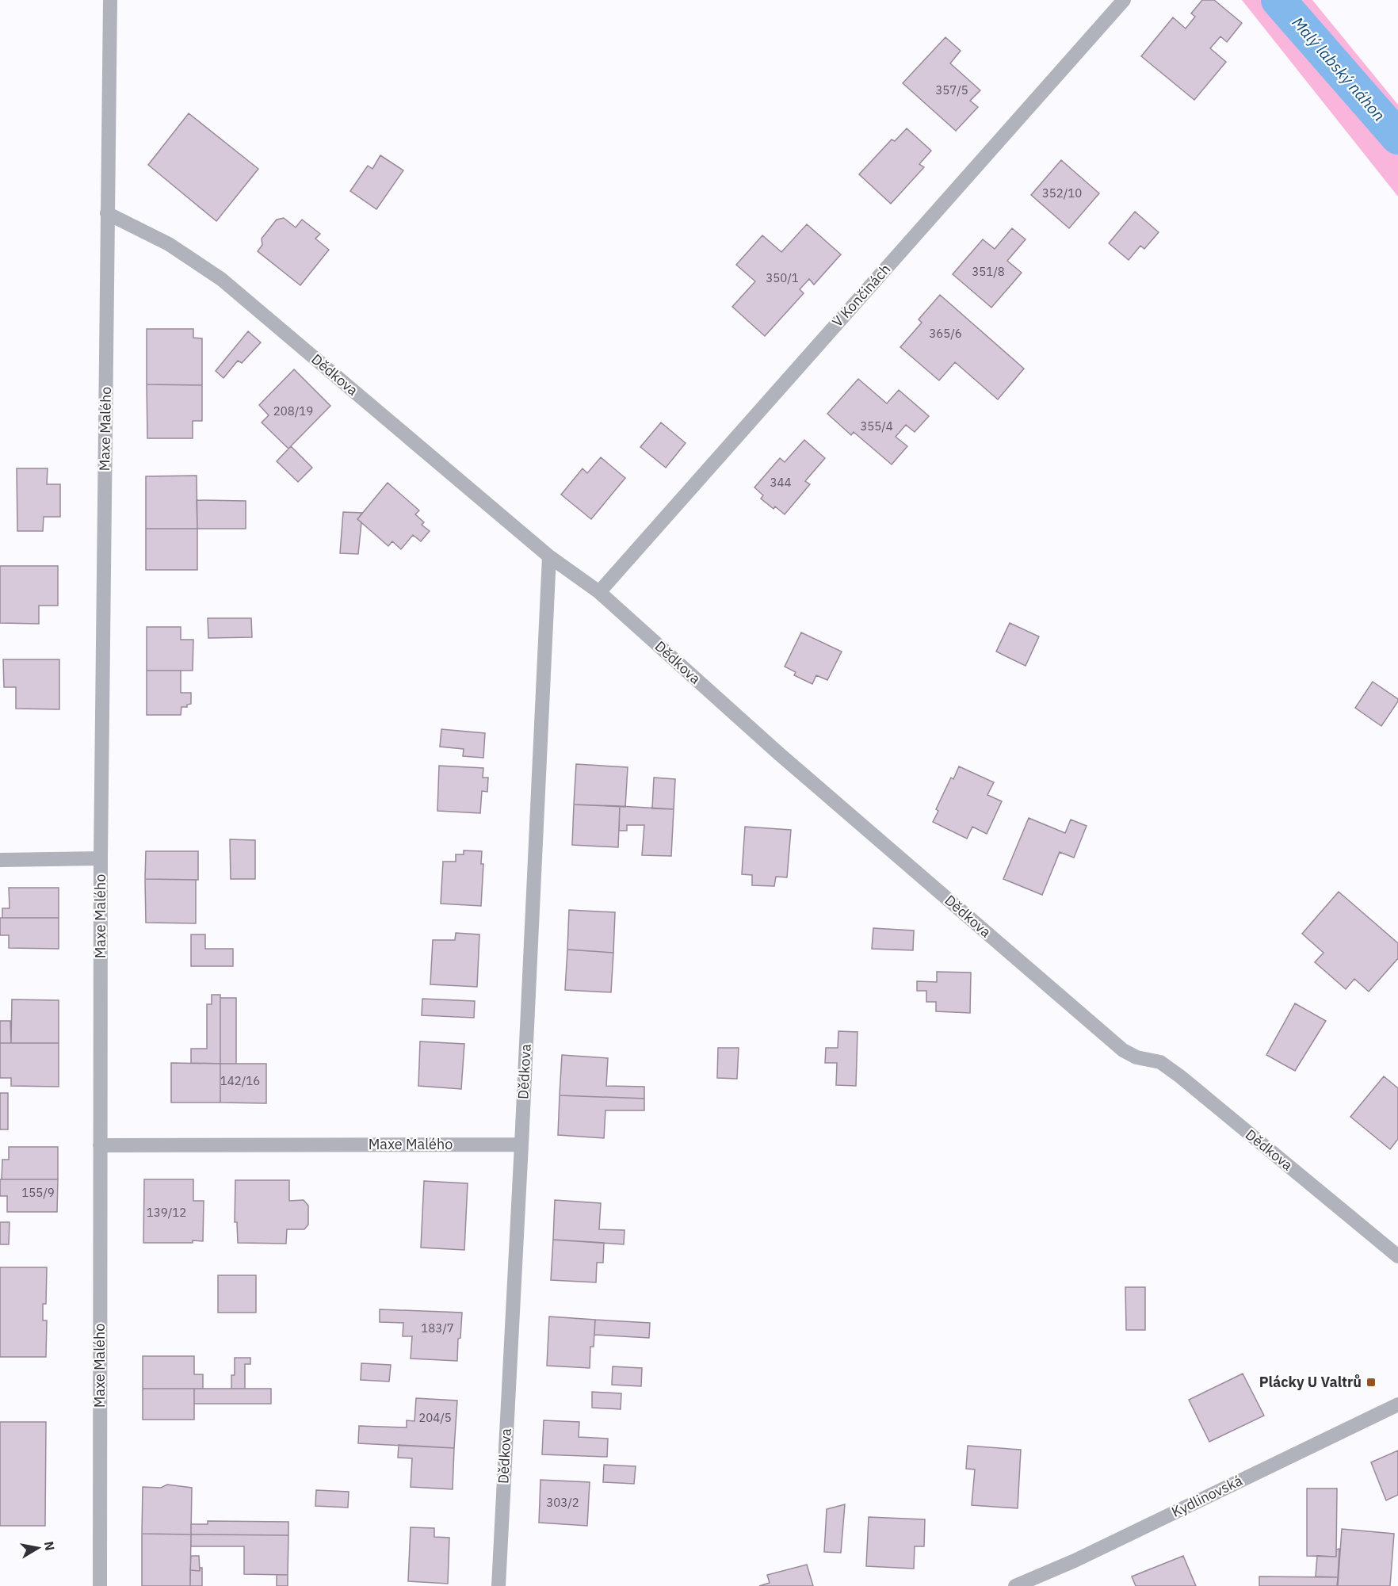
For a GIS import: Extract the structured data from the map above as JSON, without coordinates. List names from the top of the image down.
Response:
{
  "streets": {
    "street": [
      "V Končinách",
      "Dědkova",
      "Maxe Malého",
      "Kydlinovská"
    ]
  },
  "crossings": [
    ["V Končinách", "Dědkova"],
    ["Dědkova", "Maxe Malého"]
  ],
  "water": ["Malý labský náhon"],
  "places": {
    "transit": ["Plácky U Valtrů"]
  },
  "house_numbers": [
    "357/5",
    "352/10",
    "351/8",
    "350/1",
    "365/6",
    "208/19",
    "355/4",
    "344",
    "142/16",
    "155/9",
    "139/12",
    "183/7",
    "204/5",
    "303/2"
  ],
  "north": "right"
}
